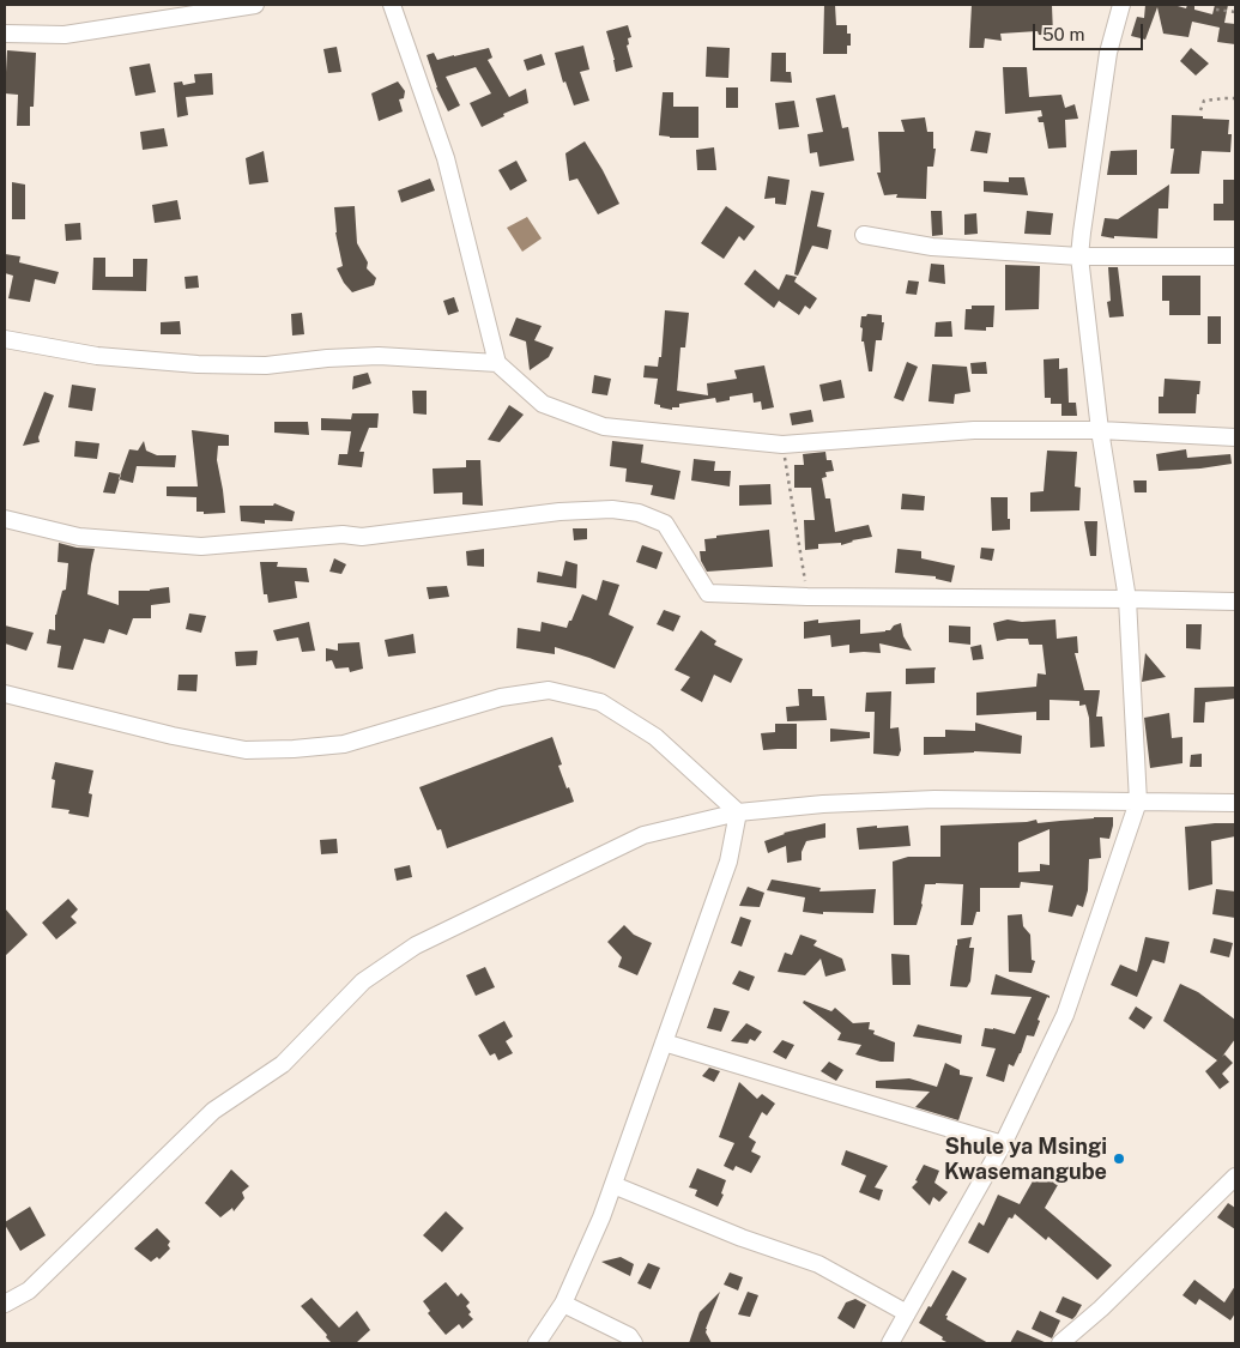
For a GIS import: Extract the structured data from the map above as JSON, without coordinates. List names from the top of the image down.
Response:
{
  "places": ["Shule ya Msingi Kwasemangube"],
  "scale_bar": "50 m"
}
